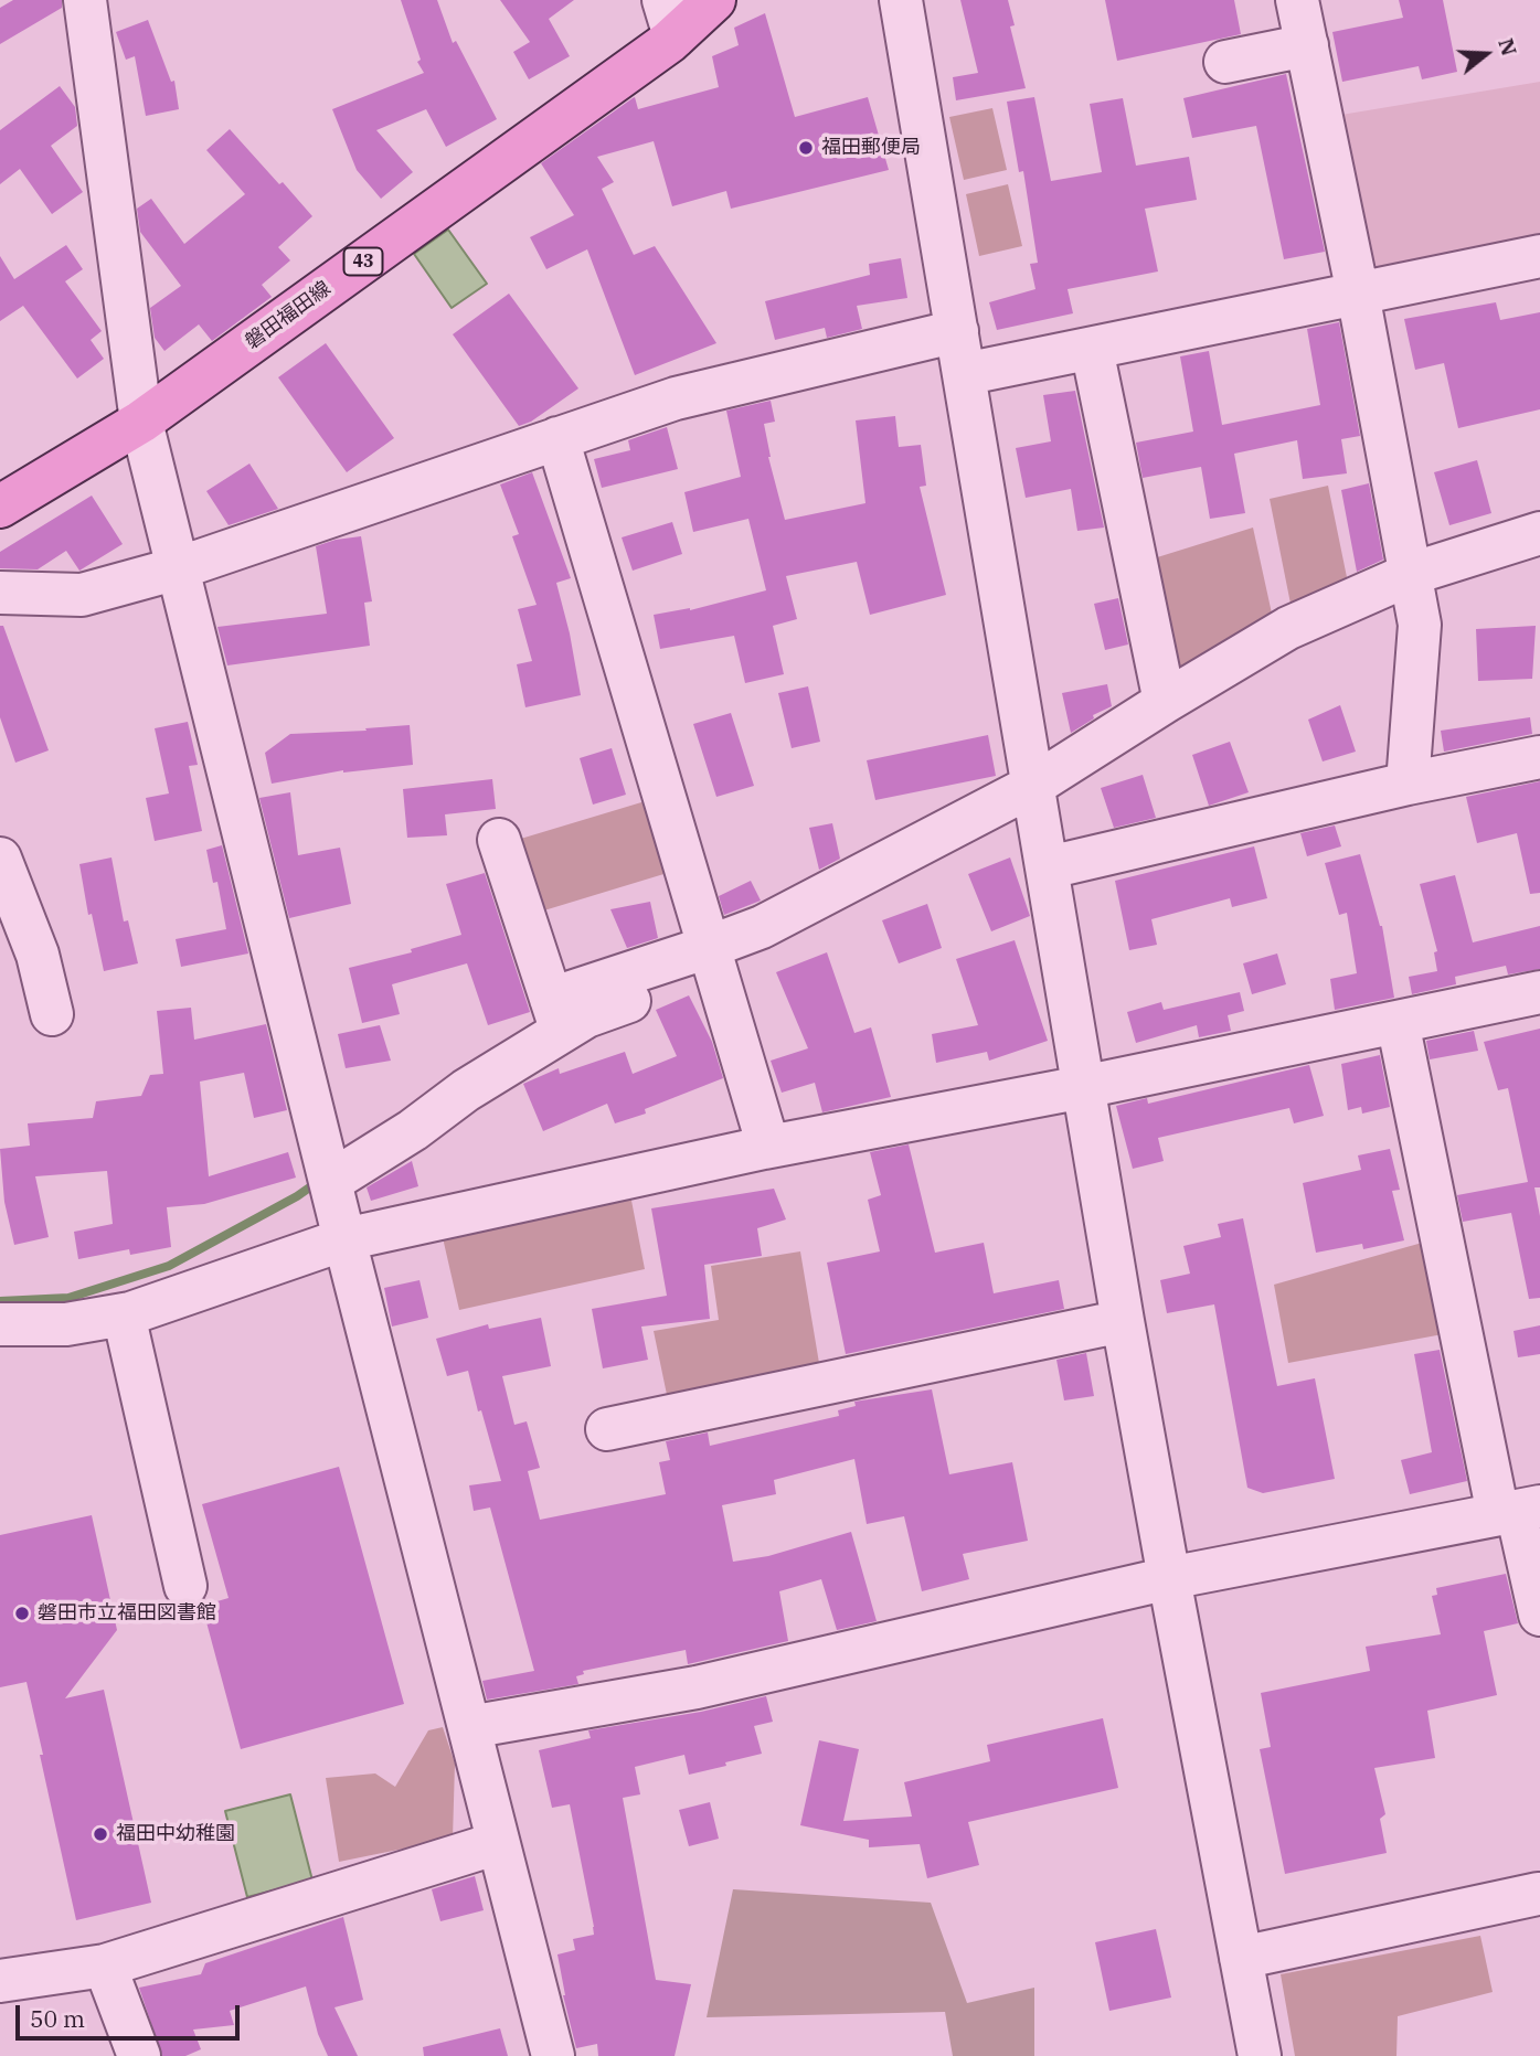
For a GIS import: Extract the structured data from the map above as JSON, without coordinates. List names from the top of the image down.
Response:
{
  "streets": {
    "main road": ["43", "磐田福田線"]
  },
  "places": ["福田郵便局", "磐田市立福田図書館", "福田中幼稚園"],
  "scale_bar": "50 m",
  "north": "right"
}
